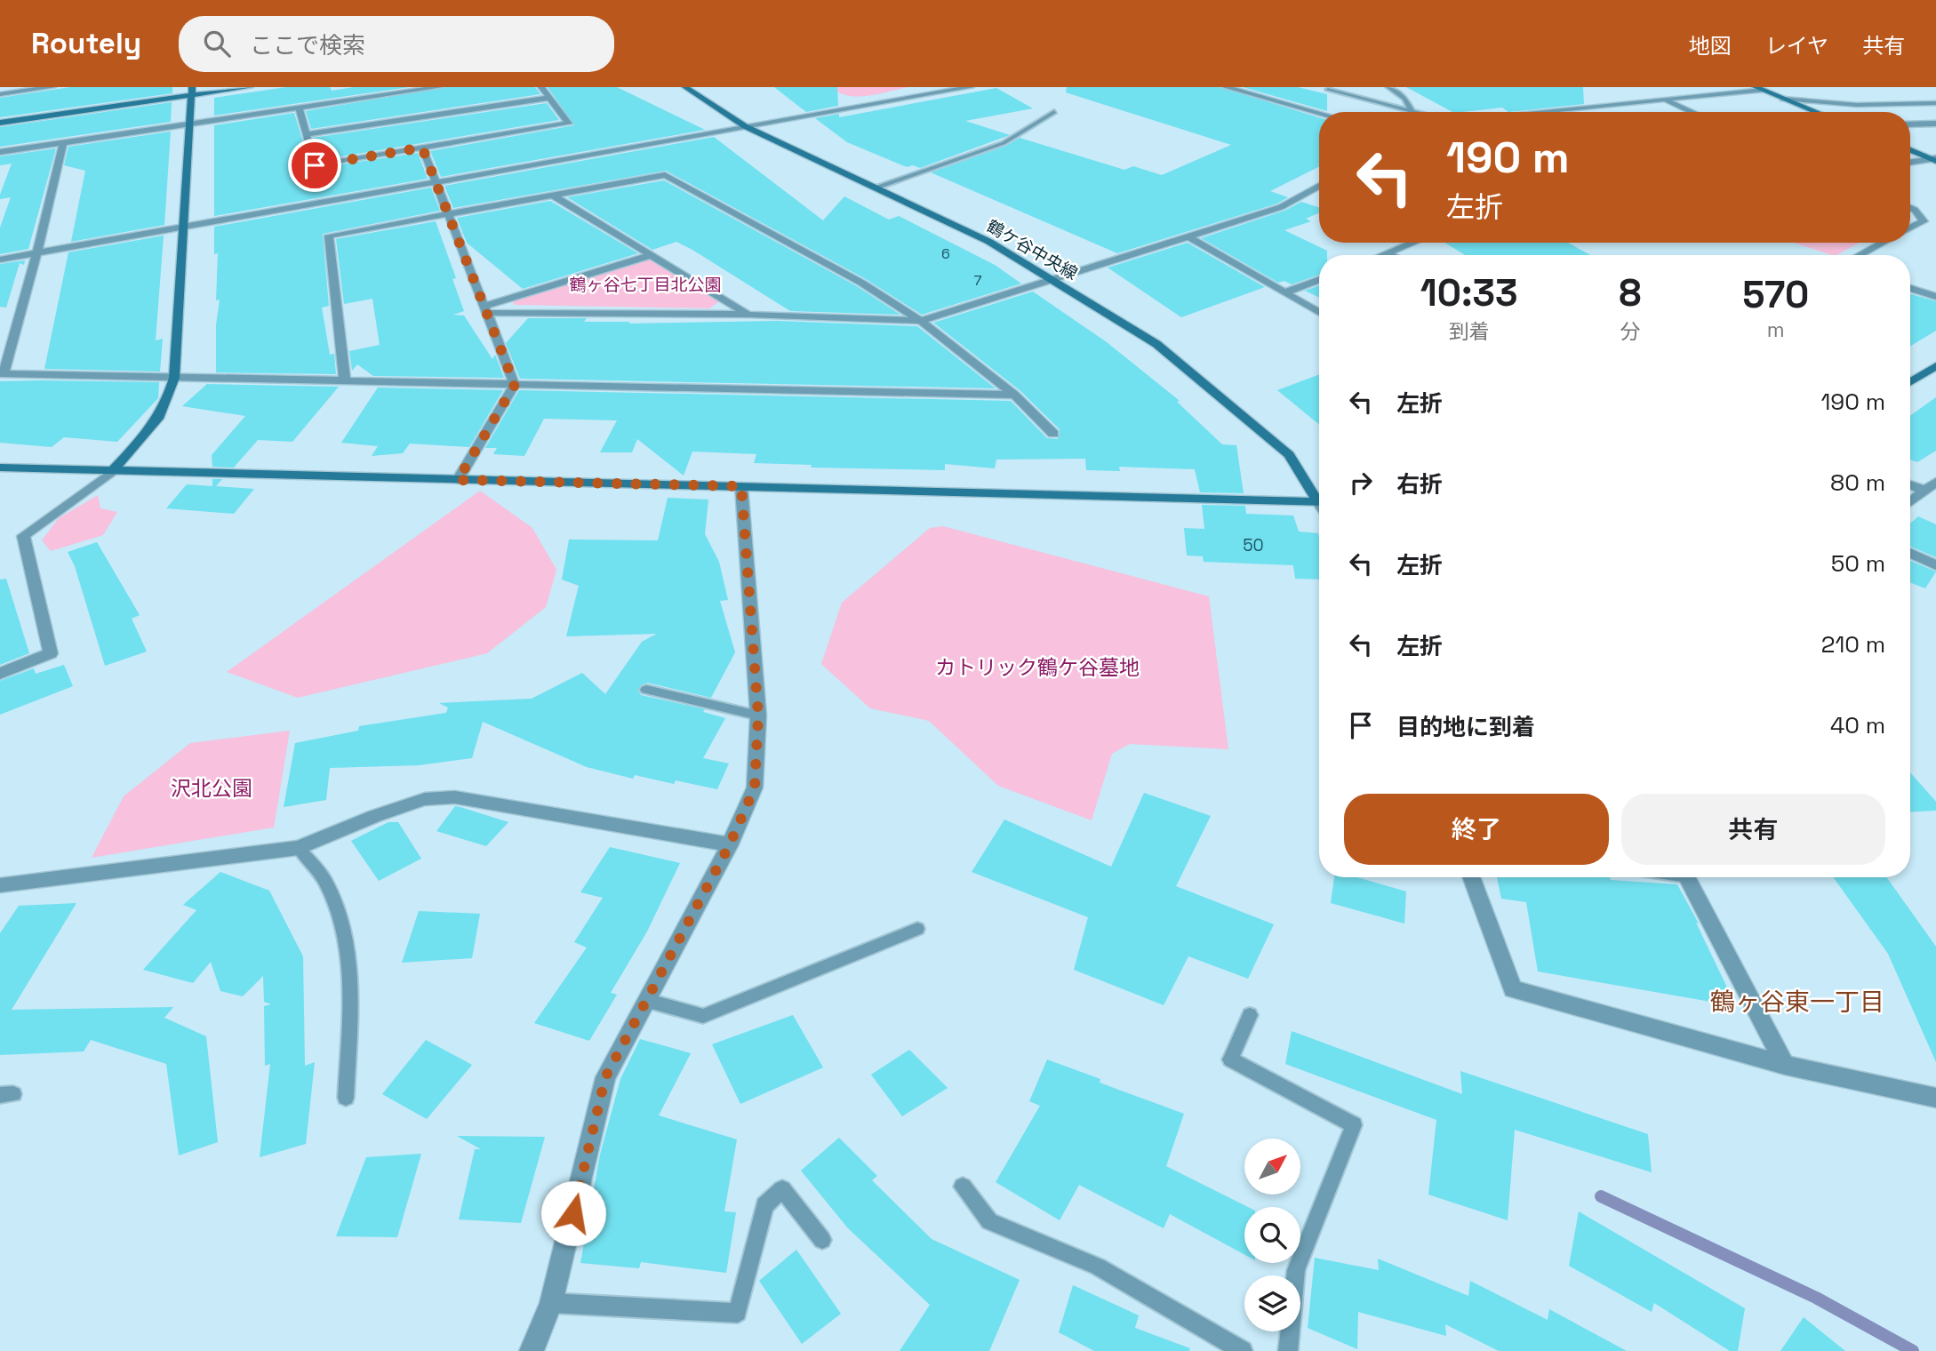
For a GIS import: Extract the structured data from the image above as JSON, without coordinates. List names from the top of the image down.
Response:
{
  "streets": {
    "street": ["鶴ケ谷中央線"]
  },
  "districts": ["鶴ヶ谷東一丁目"],
  "parks": ["鶴ヶ谷七丁目北公園", "カトリック鶴ケ谷墓地", "沢北公園"],
  "house_numbers": ["6", "7", "50"],
  "north": "top right",
  "page": {
    "header": "Routely",
    "search": "ここで検索",
    "nav": ["地図", "レイヤ", "共有"],
    "turn": ["190 m", "左折"],
    "eta": [
      "10:33",
      "到着",
      "8",
      "分",
      "570",
      "m"
    ],
    "list": [
      {
        "name": "左折",
        "value": "190 m"
      },
      {
        "name": "右折",
        "value": "80 m"
      },
      {
        "name": "左折",
        "value": "50 m"
      },
      {
        "name": "左折",
        "value": "210 m"
      },
      {
        "name": "目的地に到着",
        "value": "40 m"
      }
    ],
    "buttons": ["終了", "共有"]
  }
}
